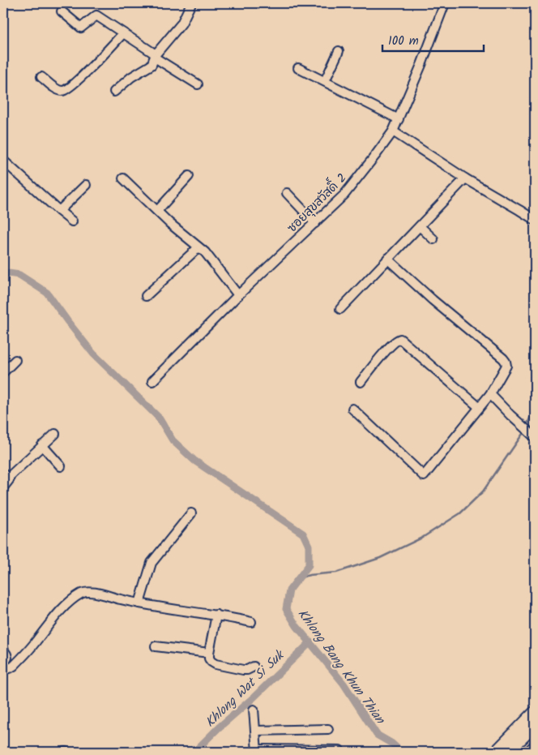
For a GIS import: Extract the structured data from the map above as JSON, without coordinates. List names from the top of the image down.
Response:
{
  "streets": {
    "street": ["ซอยสุขสวัสดิ์ 2"]
  },
  "water": ["Khlong Bang Khun Thian", "Khlong Wat Si Suk"],
  "scale_bar": "100 m"
}
